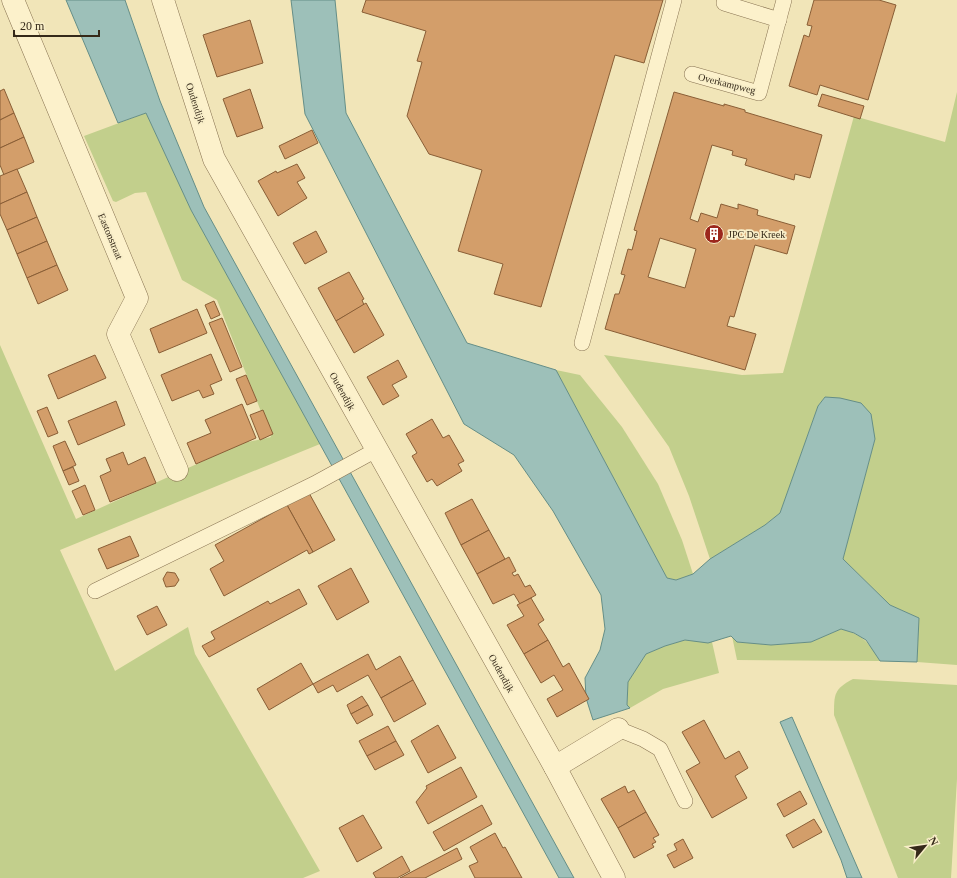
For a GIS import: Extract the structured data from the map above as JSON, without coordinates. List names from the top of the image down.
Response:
{
  "streets": {
    "street": ["Oudendijk", "Eastonstraat"],
    "lane": ["Overkampweg"]
  },
  "places": {
    "building": ["JPC De Kreek"]
  },
  "scale_bar": "20 m",
  "north": "top right"
}
